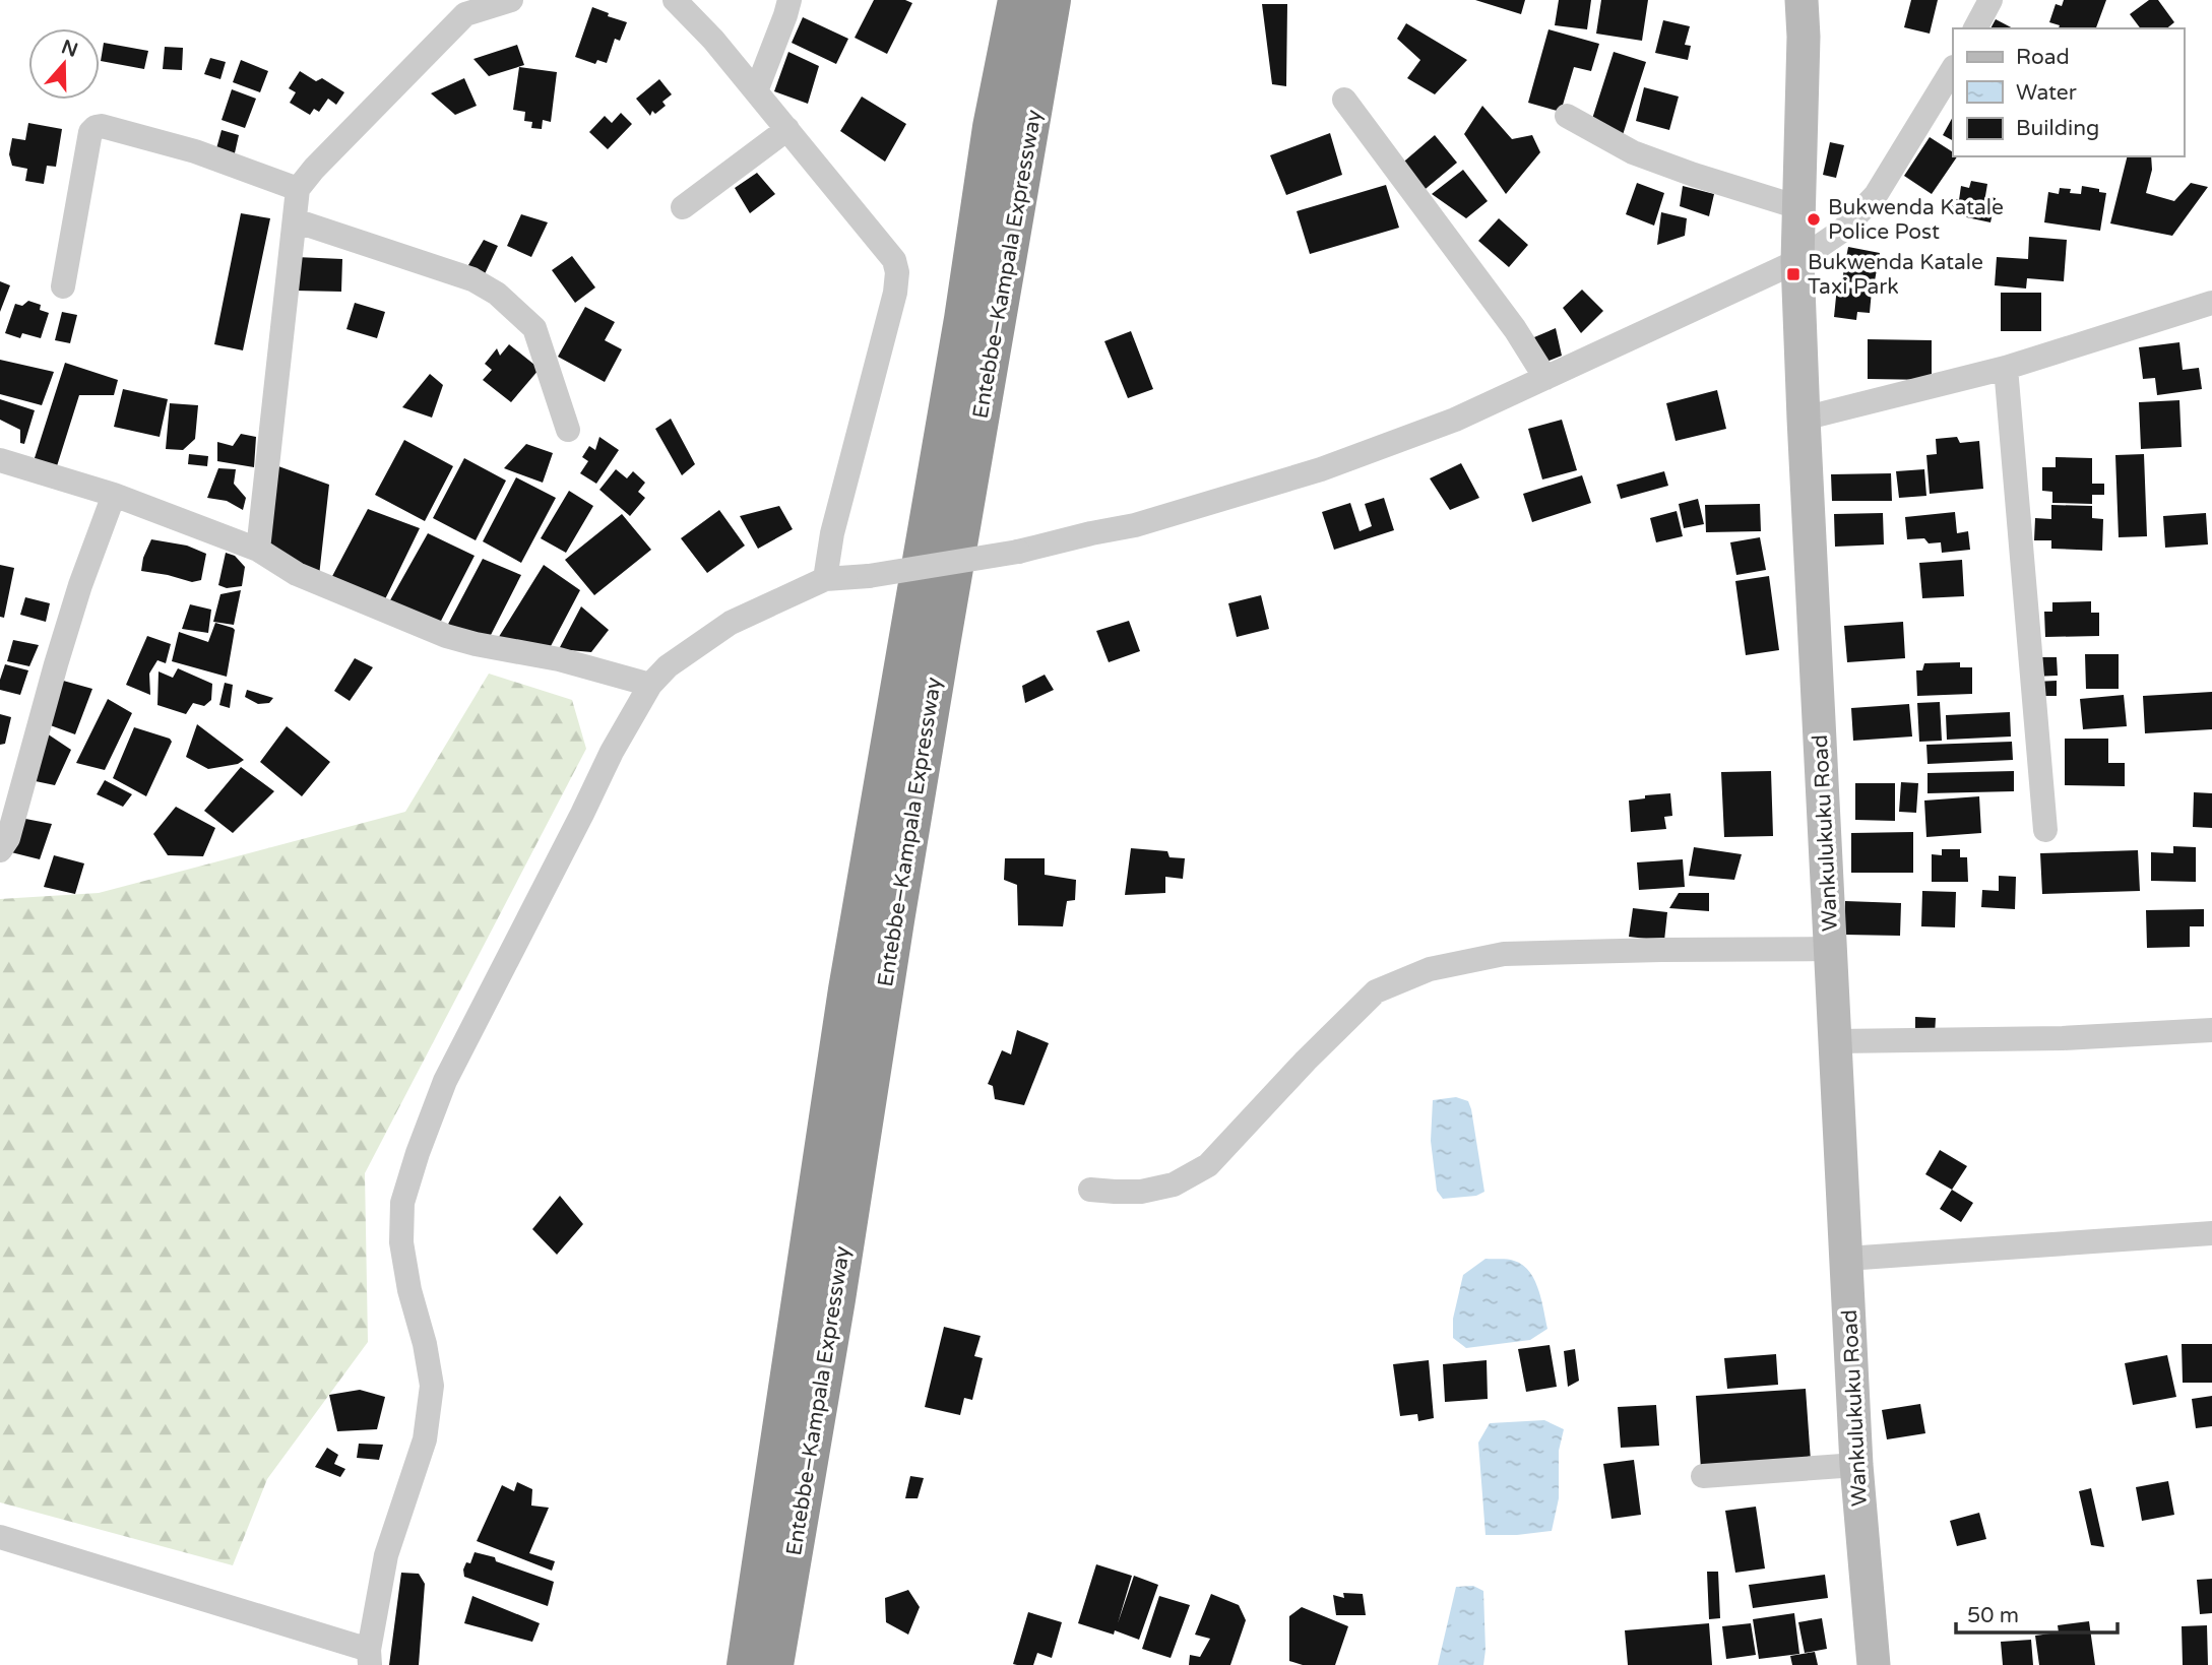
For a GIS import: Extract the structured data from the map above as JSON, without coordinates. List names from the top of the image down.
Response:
{
  "streets": {
    "highway": ["Entebbe–Kampala Expressway"],
    "main road": ["Wankulukuku Road"]
  },
  "places": {
    "other": ["Bukwenda Katale Police Post"],
    "transit": ["Bukwenda Katale Taxi Park"]
  },
  "legend": ["Road", "Water", "Building"],
  "scale_bar": "50 m",
  "north": "top"
}
